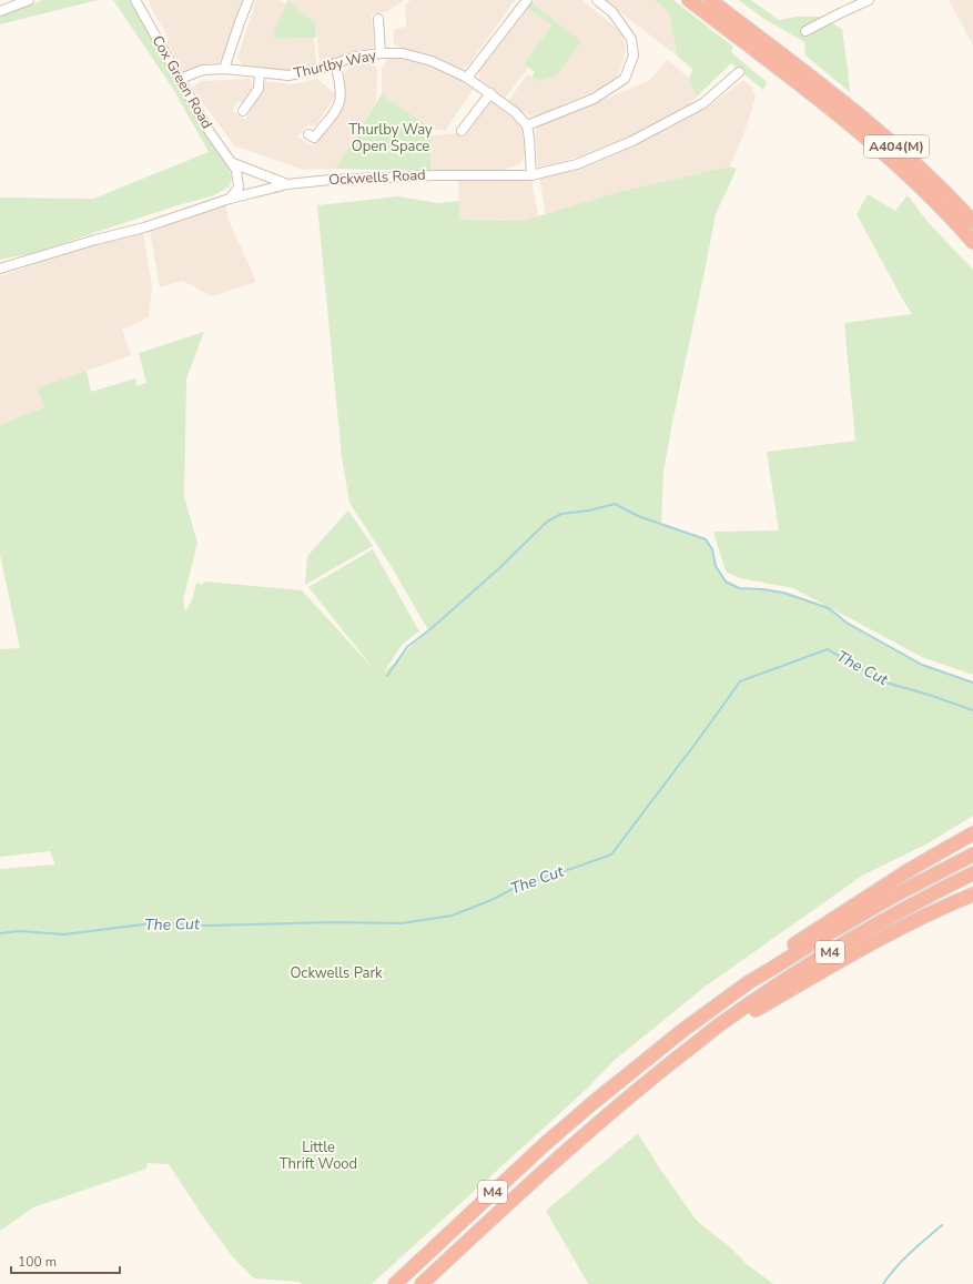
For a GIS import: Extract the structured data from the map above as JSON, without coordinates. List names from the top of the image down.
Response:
{
  "streets": {
    "highway": ["A404(M)", "M4"],
    "street": ["Thurlby Way", "Cox Green Road", "Ockwells Road"]
  },
  "crossings": [
    ["Thurlby Way", "Cox Green Road"],
    ["Cox Green Road", "Ockwells Road"]
  ],
  "water": ["The Cut"],
  "parks": ["Thurlby Way Open Space", "Ockwells Park", "Little Thrift Wood"],
  "scale_bar": "100 m"
}
